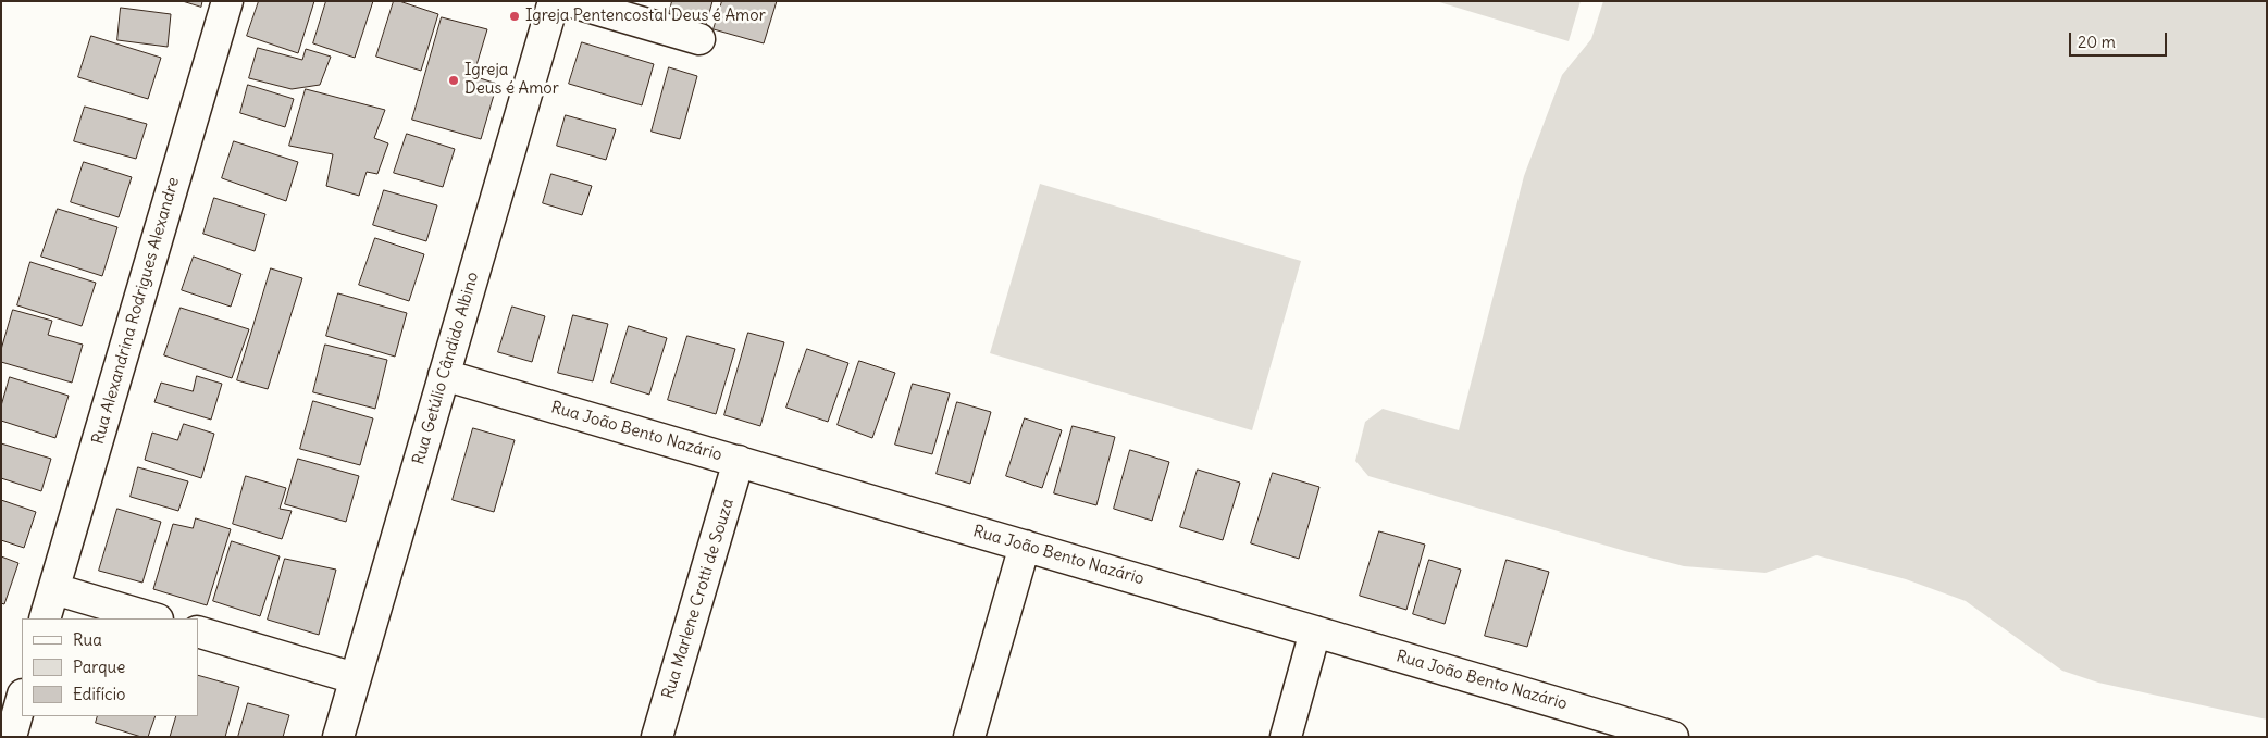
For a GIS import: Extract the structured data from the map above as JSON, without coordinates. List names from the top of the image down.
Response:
{
  "streets": {
    "street": [
      "Rua Alexandrina Rodrigues Alexandre",
      "Rua Getúlio Cândido Albino",
      "Rua João Bento Nazário",
      "Rua Marlene Crotti de Souza"
    ]
  },
  "crossings": [
    ["Rua Getúlio Cândido Albino", "Rua João Bento Nazário"],
    ["Rua João Bento Nazário", "Rua Marlene Crotti de Souza"]
  ],
  "places": ["Igreja Pentencostal Deus é Amor", "Igreja Deus é Amor"],
  "legend": ["Rua", "Parque", "Edifício"],
  "scale_bar": "20 m"
}
